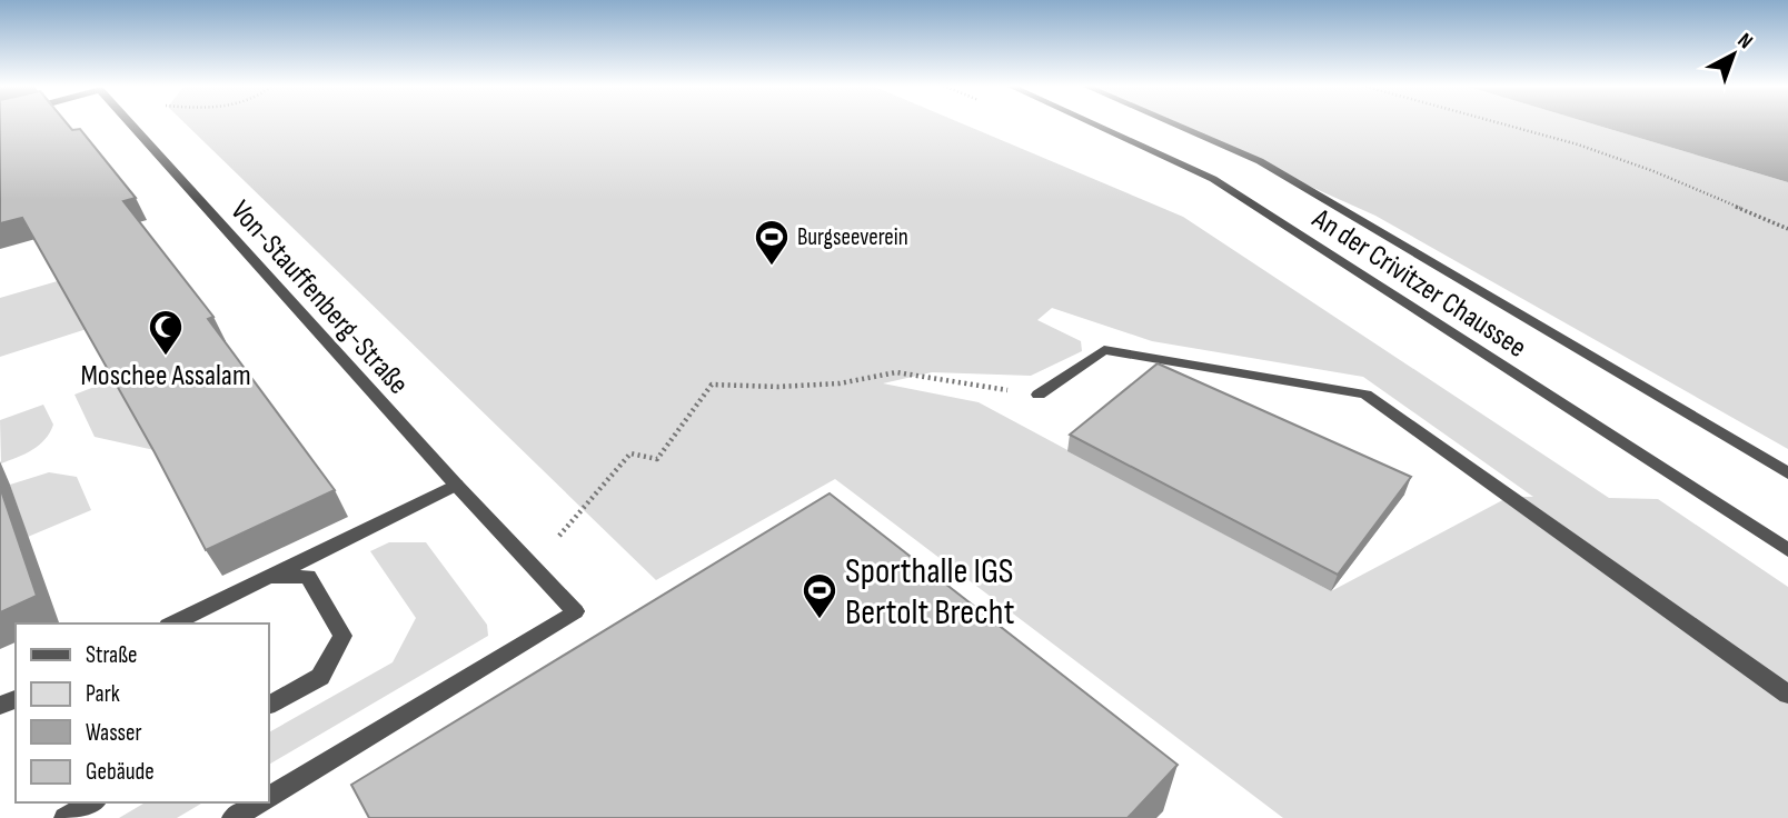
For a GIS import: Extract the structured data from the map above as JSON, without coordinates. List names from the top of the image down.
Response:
{
  "streets": {
    "street": ["An der Crivitzer Chaussee", "Von-Stauffenberg-Straße"]
  },
  "places": {
    "sports": ["Burgseeverein", "Sporthalle IGS Bertolt Brecht"],
    "mosque": ["Moschee Assalam"]
  },
  "legend": [
    "Straße",
    "Park",
    "Wasser",
    "Gebäude"
  ],
  "north": "top right"
}
